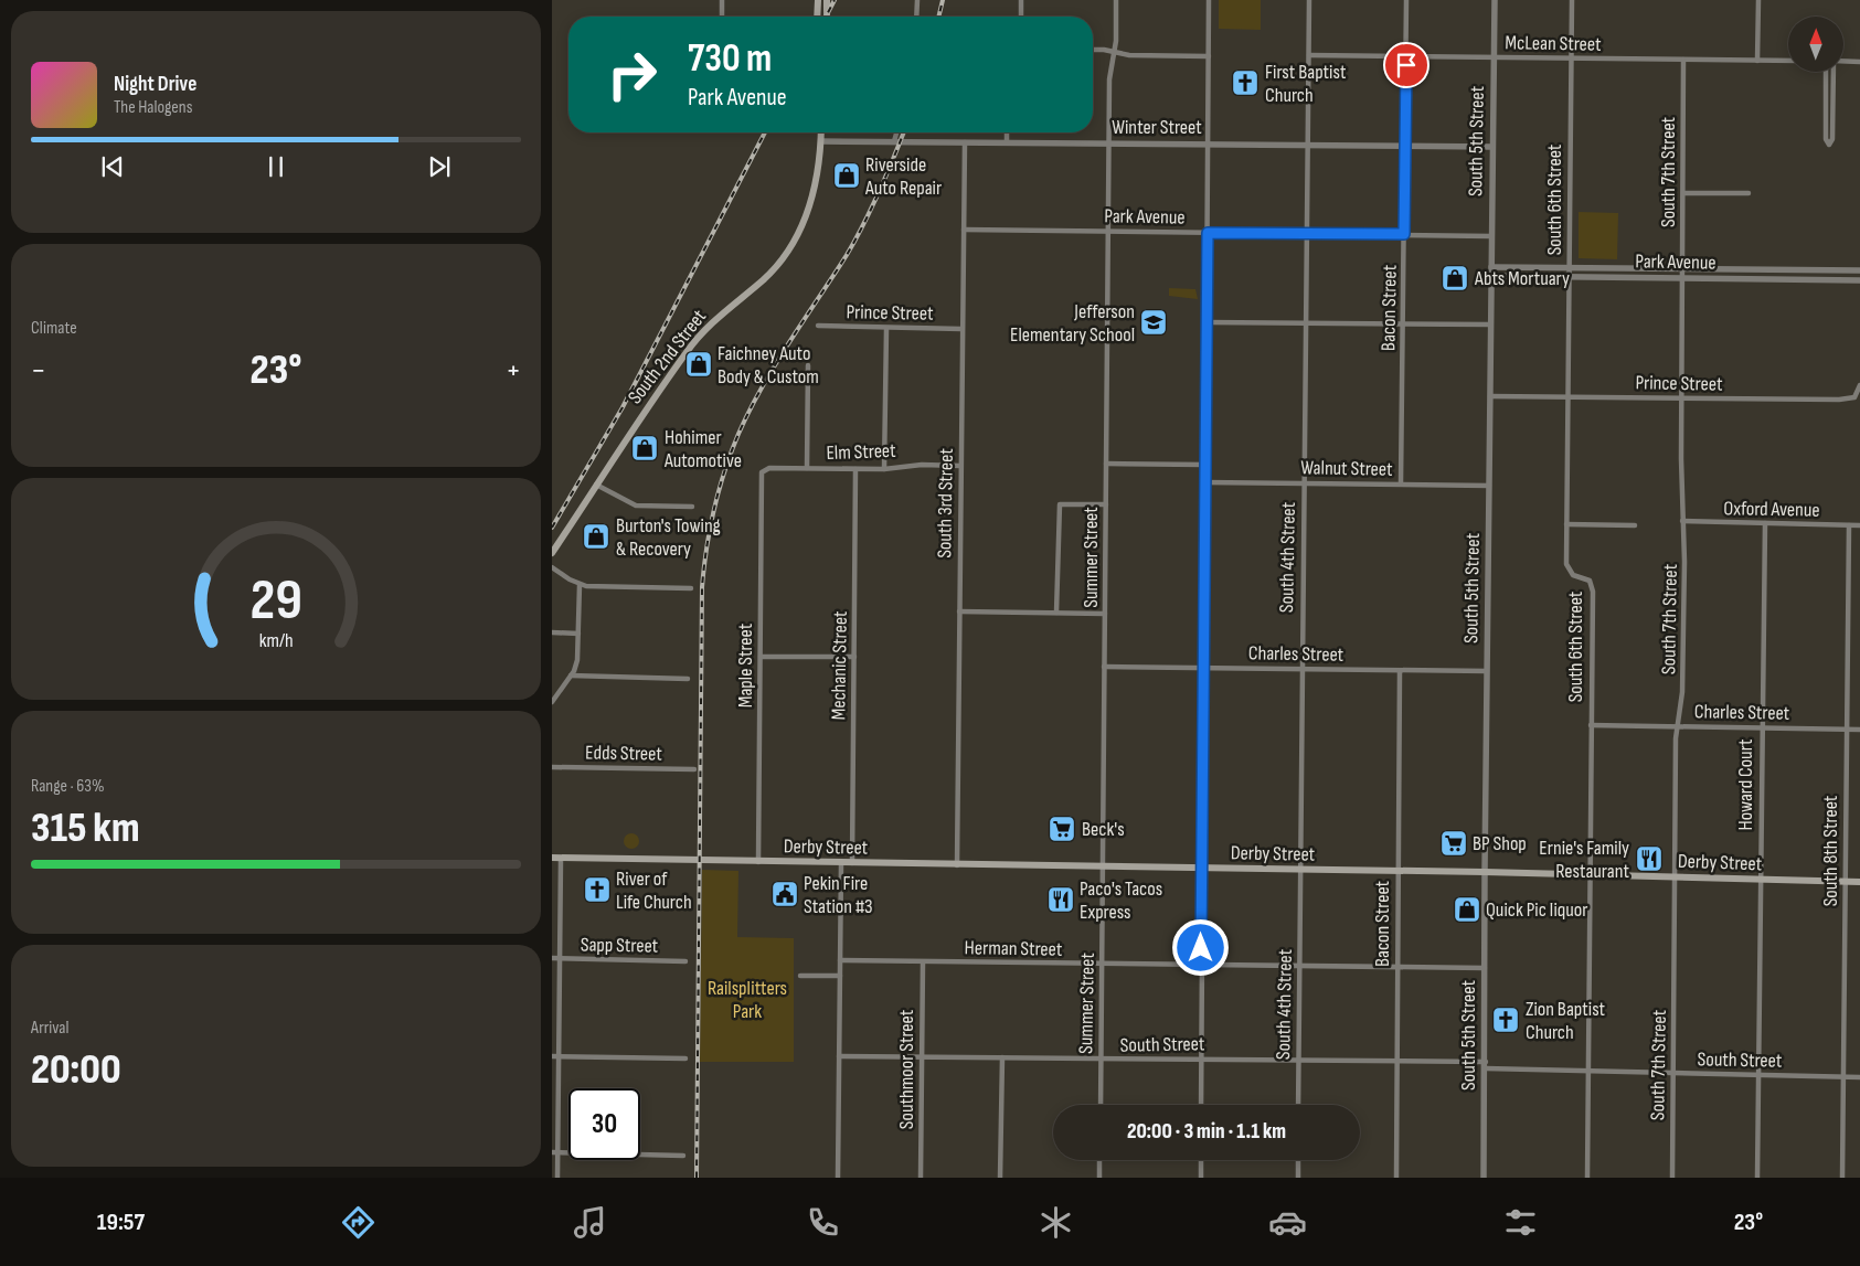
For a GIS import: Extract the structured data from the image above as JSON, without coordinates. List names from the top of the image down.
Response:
{
  "streets": {
    "main road": ["South 2nd Street", "Derby Street"],
    "street": [
      "McLean Street",
      "Winter Street",
      "South 5th Street",
      "South 7th Street",
      "South 6th Street",
      "Park Avenue",
      "Bacon Street",
      "Prince Street",
      "Elm Street",
      "Walnut Street",
      "South 3rd Street",
      "Oxford Avenue",
      "Summer Street",
      "South 4th Street",
      "Charles Street",
      "Maple Street",
      "Mechanic Street",
      "Edds Street",
      "Howard Court",
      "South 8th Street",
      "Sapp Street",
      "Herman Street",
      "South Street",
      "Southmoor Street"
    ]
  },
  "crossings": [
    ["McLean Street", "South 5th Street"],
    ["McLean Street", "South 7th Street"],
    ["McLean Street", "South 6th Street"],
    ["McLean Street", "Bacon Street"],
    ["McLean Street", "South 4th Street"],
    ["Winter Street", "South 5th Street"],
    ["Winter Street", "Bacon Street"],
    ["Winter Street", "South 2nd Street"],
    ["Winter Street", "South 3rd Street"],
    ["Winter Street", "Summer Street"],
    ["Winter Street", "South 4th Street"],
    ["South 5th Street", "Park Avenue"],
    ["South 5th Street", "Prince Street"],
    ["South 5th Street", "Walnut Street"],
    ["South 5th Street", "Charles Street"],
    ["South 5th Street", "Derby Street"],
    ["South 5th Street", "Herman Street"],
    ["South 5th Street", "South Street"],
    ["South 7th Street", "Park Avenue"],
    ["South 7th Street", "Prince Street"],
    ["South 7th Street", "Oxford Avenue"],
    ["South 7th Street", "Charles Street"],
    ["South 7th Street", "Derby Street"],
    ["South 7th Street", "South Street"],
    ["South 6th Street", "Park Avenue"],
    ["South 6th Street", "Prince Street"],
    ["South 6th Street", "Charles Street"],
    ["South 6th Street", "Derby Street"],
    ["South 6th Street", "South Street"],
    ["Park Avenue", "Bacon Street"],
    ["Park Avenue", "South 3rd Street"],
    ["Park Avenue", "Summer Street"],
    ["Park Avenue", "South 4th Street"],
    ["Bacon Street", "Walnut Street"],
    ["Bacon Street", "Charles Street"],
    ["Bacon Street", "Derby Street"],
    ["Bacon Street", "Herman Street"],
    ["Bacon Street", "South Street"],
    ["Prince Street", "South 3rd Street"],
    ["Elm Street", "South 3rd Street"],
    ["Elm Street", "Maple Street"],
    ["Elm Street", "Mechanic Street"],
    ["Walnut Street", "South 4th Street"],
    ["South 3rd Street", "Derby Street"],
    ["Oxford Avenue", "Howard Court"],
    ["Oxford Avenue", "South 8th Street"],
    ["Summer Street", "Charles Street"],
    ["Summer Street", "Derby Street"],
    ["Summer Street", "Herman Street"],
    ["Summer Street", "South Street"],
    ["South 4th Street", "Charles Street"],
    ["South 4th Street", "Derby Street"],
    ["South 4th Street", "Herman Street"],
    ["South 4th Street", "South Street"],
    ["Charles Street", "Howard Court"],
    ["Charles Street", "South 8th Street"],
    ["Maple Street", "Derby Street"],
    ["Mechanic Street", "Derby Street"],
    ["Howard Court", "Derby Street"],
    ["Howard Court", "South Street"],
    ["Derby Street", "South 8th Street"],
    ["South 8th Street", "South Street"],
    ["Herman Street", "Southmoor Street"],
    ["South Street", "Southmoor Street"]
  ],
  "parks": ["Railsplitters Park"],
  "places": {
    "church": ["First Baptist Church", "River of Life Church", "Zion Baptist Church"],
    "shop": [
      "Riverside Auto Repair",
      "Abts Mortuary",
      "Faichney Auto Body & Custom",
      "Hohimer Automotive",
      "Burton's Towing & Recovery",
      "Quick Pic liquor"
    ],
    "school or university": ["Jefferson Elementary School"],
    "supermarket": ["Beck's", "BP Shop"],
    "restaurant": ["Ernie's Family Restaurant", "Paco's Tacos Express"],
    "public building": ["Pekin Fire Station #3"]
  },
  "north": "top",
  "page": {
    "turn": ["730 m", "Park Avenue"],
    "song": ["Night Drive", "The Halogens"],
    "tile": [
      "Climate",
      ["Range · 63%", "315 km"],
      ["Arrival", "20:00"]
    ],
    "heat": ["−", "23°", "+"],
    "limit": "30",
    "trip": "20:00 · 3 min · 1.1 km",
    "tabs": ["19:57", "23°"],
    "gauge": ["29", "km/h"]
  }
}
